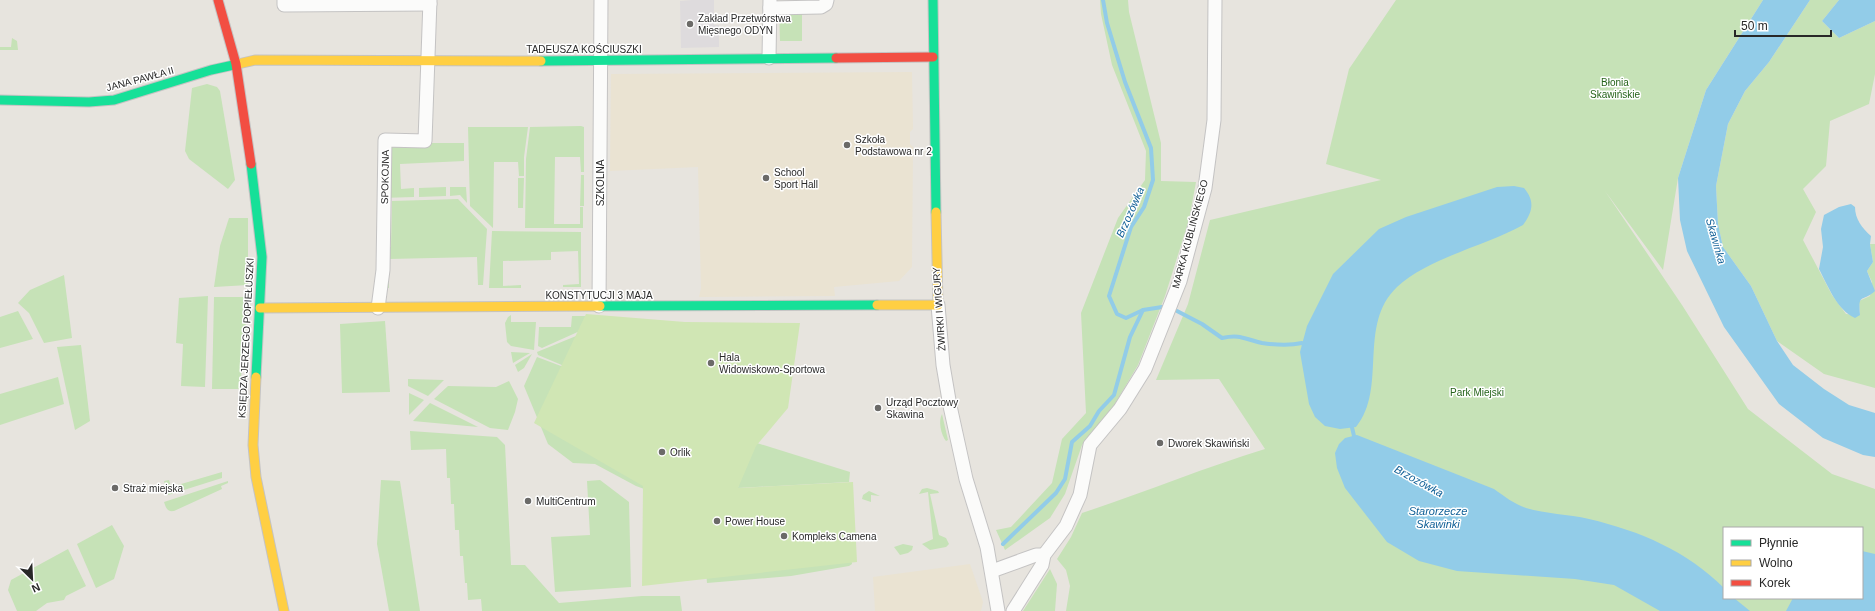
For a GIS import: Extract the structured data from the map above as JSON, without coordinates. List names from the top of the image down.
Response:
{
  "streets": {
    "street": [
      "TADEUSZA KOŚCIUSZKI",
      "JANA PAWŁA II",
      "SPOKOJNA",
      "SZKOLNA",
      "MARKA KUBLIŃSKIEGO",
      "KONSTYTUCJI 3 MAJA",
      "ŻWIRKI I WIGURY",
      "KSIĘDZA JERZEGO POPIEŁUSZKI"
    ]
  },
  "crossings": [
    ["TADEUSZA KOŚCIUSZKI", "JANA PAWŁA II"],
    ["TADEUSZA KOŚCIUSZKI", "SPOKOJNA"],
    ["TADEUSZA KOŚCIUSZKI", "SZKOLNA"],
    ["TADEUSZA KOŚCIUSZKI", "ŻWIRKI I WIGURY"],
    ["TADEUSZA KOŚCIUSZKI", "KSIĘDZA JERZEGO POPIEŁUSZKI"],
    ["JANA PAWŁA II", "KSIĘDZA JERZEGO POPIEŁUSZKI"],
    ["SPOKOJNA", "KONSTYTUCJI 3 MAJA"],
    ["SZKOLNA", "KONSTYTUCJI 3 MAJA"],
    ["KONSTYTUCJI 3 MAJA", "ŻWIRKI I WIGURY"],
    ["KONSTYTUCJI 3 MAJA", "KSIĘDZA JERZEGO POPIEŁUSZKI"]
  ],
  "water": ["Brzozówka", "Skawinka", "Starorzecze Skawinki"],
  "parks": ["Błonia Skawińskie", "Park Miejski"],
  "places": [
    "Zakład Przetwórstwa Mięsnego ODYN",
    "Szkoła Podstawowa nr 2",
    "School Sport Hall",
    "Hala Widowiskowo-Sportowa",
    "Urząd Pocztowy Skawina",
    "Dworek Skawiński",
    "Orlik",
    "Straż miejska",
    "MultiCentrum",
    "Power House",
    "Kompleks Camena"
  ],
  "legend": ["Płynnie", "Wolno", "Korek"],
  "scale_bar": "50 m",
  "north": "bottom right"
}
